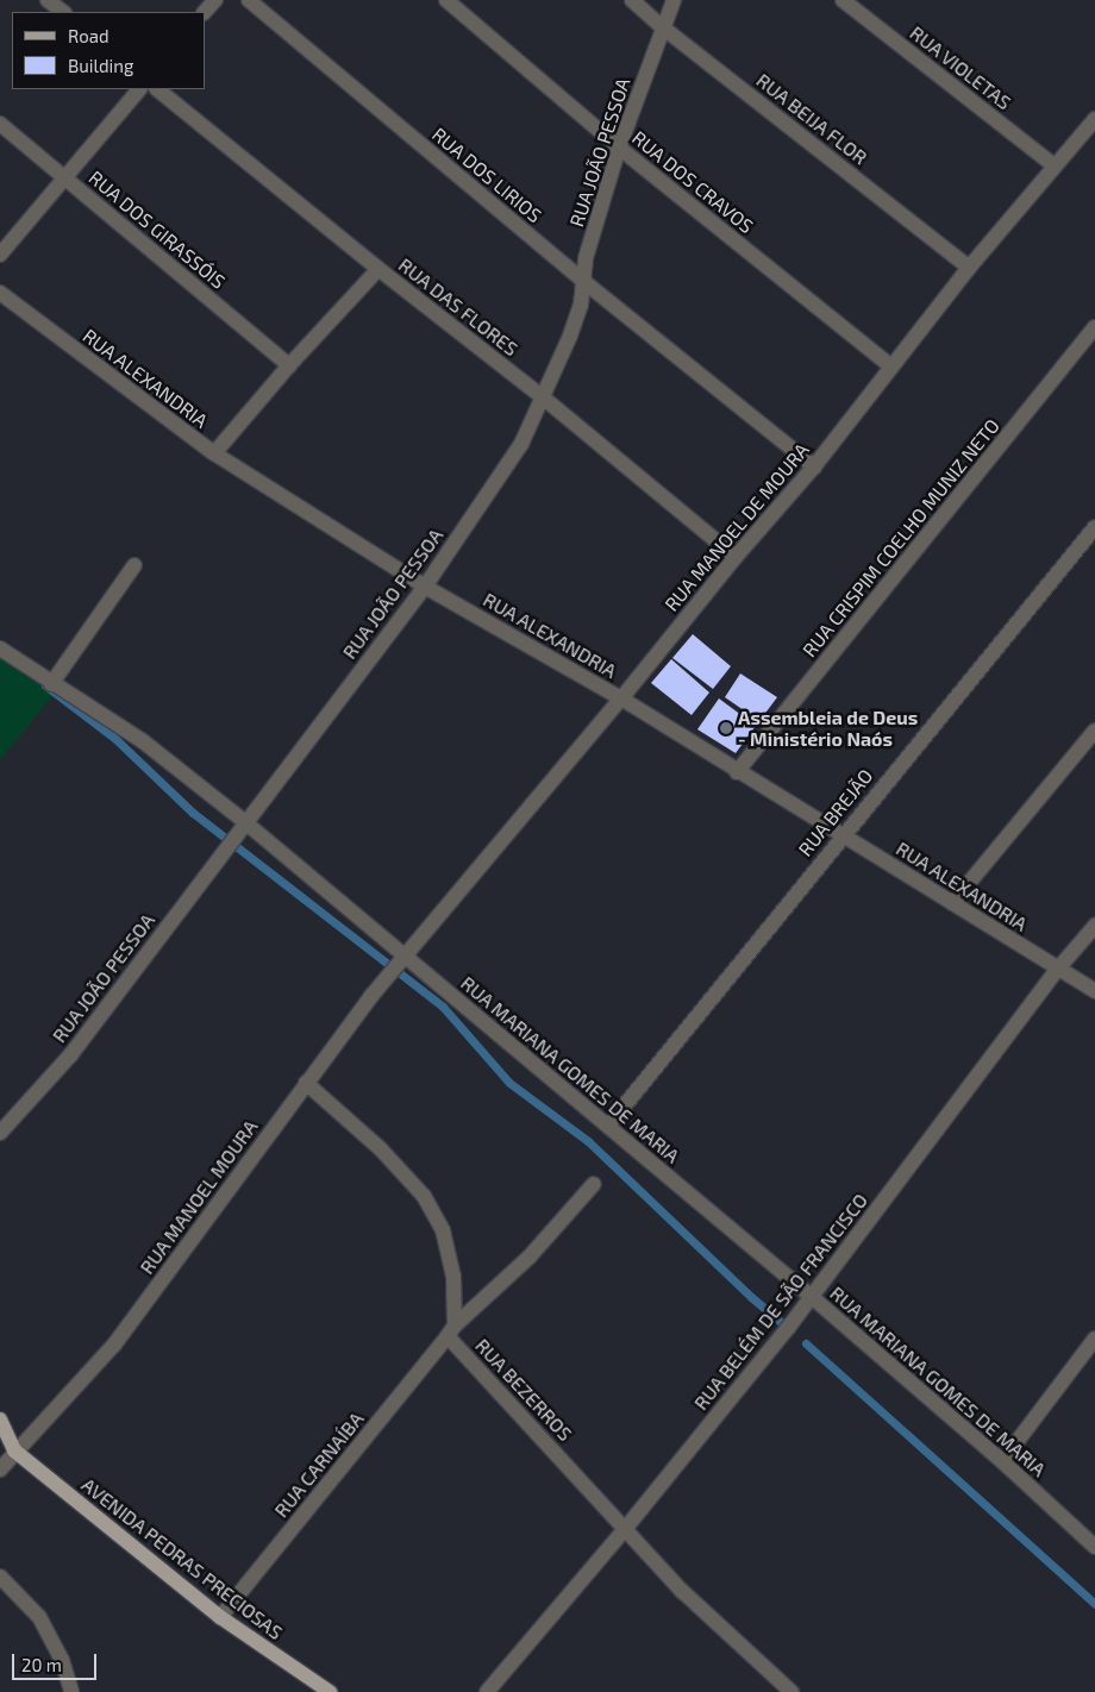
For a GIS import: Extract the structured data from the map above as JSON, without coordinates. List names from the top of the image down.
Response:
{
  "streets": {
    "main road": ["AVENIDA PEDRAS PRECIOSAS"],
    "street": [
      "RUA VIOLETAS",
      "RUA BEIJA FLOR",
      "RUA JOÃO PESSOA",
      "RUA DOS LIRIOS",
      "RUA DOS CRAVOS",
      "RUA DOS GIRASSÓIS",
      "RUA DAS FLORES",
      "RUA ALEXANDRIA",
      "RUA MANOEL DE MOURA",
      "RUA CRISPIM COELHO MUNIZ NETO",
      "RUA BREJÃO",
      "RUA MARIANA GOMES DE MARIA",
      "RUA MANOEL MOURA",
      "RUA BELÉM DE SÃO FRANCISCO",
      "RUA BEZERROS",
      "RUA CARNAÍBA"
    ]
  },
  "crossings": [
    ["RUA VIOLETAS", "RUA MANOEL DE MOURA"],
    ["RUA BEIJA FLOR", "RUA JOÃO PESSOA"],
    ["RUA BEIJA FLOR", "RUA MANOEL DE MOURA"],
    ["RUA JOÃO PESSOA", "RUA DOS LIRIOS"],
    ["RUA JOÃO PESSOA", "RUA DOS CRAVOS"],
    ["RUA JOÃO PESSOA", "RUA DAS FLORES"],
    ["RUA JOÃO PESSOA", "RUA ALEXANDRIA"],
    ["RUA JOÃO PESSOA", "RUA MARIANA GOMES DE MARIA"],
    ["RUA DOS LIRIOS", "RUA MANOEL DE MOURA"],
    ["RUA DOS CRAVOS", "RUA MANOEL DE MOURA"],
    ["RUA DAS FLORES", "RUA MANOEL DE MOURA"],
    ["RUA ALEXANDRIA", "RUA MANOEL DE MOURA"],
    ["RUA ALEXANDRIA", "RUA CRISPIM COELHO MUNIZ NETO"],
    ["RUA ALEXANDRIA", "RUA BREJÃO"],
    ["RUA ALEXANDRIA", "RUA BELÉM DE SÃO FRANCISCO"],
    ["RUA MANOEL DE MOURA", "RUA MARIANA GOMES DE MARIA"],
    ["RUA MANOEL DE MOURA", "RUA MANOEL MOURA"],
    ["RUA BREJÃO", "RUA MARIANA GOMES DE MARIA"],
    ["RUA MARIANA GOMES DE MARIA", "RUA MANOEL MOURA"],
    ["RUA MARIANA GOMES DE MARIA", "RUA BELÉM DE SÃO FRANCISCO"],
    ["RUA MANOEL MOURA", "RUA BEZERROS"],
    ["RUA MANOEL MOURA", "AVENIDA PEDRAS PRECIOSAS"],
    ["RUA BELÉM DE SÃO FRANCISCO", "RUA BEZERROS"],
    ["RUA BEZERROS", "RUA CARNAÍBA"],
    ["RUA CARNAÍBA", "AVENIDA PEDRAS PRECIOSAS"]
  ],
  "places": ["Assembleia de Deus - Ministério Naós"],
  "legend": ["Road", "Building"],
  "scale_bar": "20 m"
}
